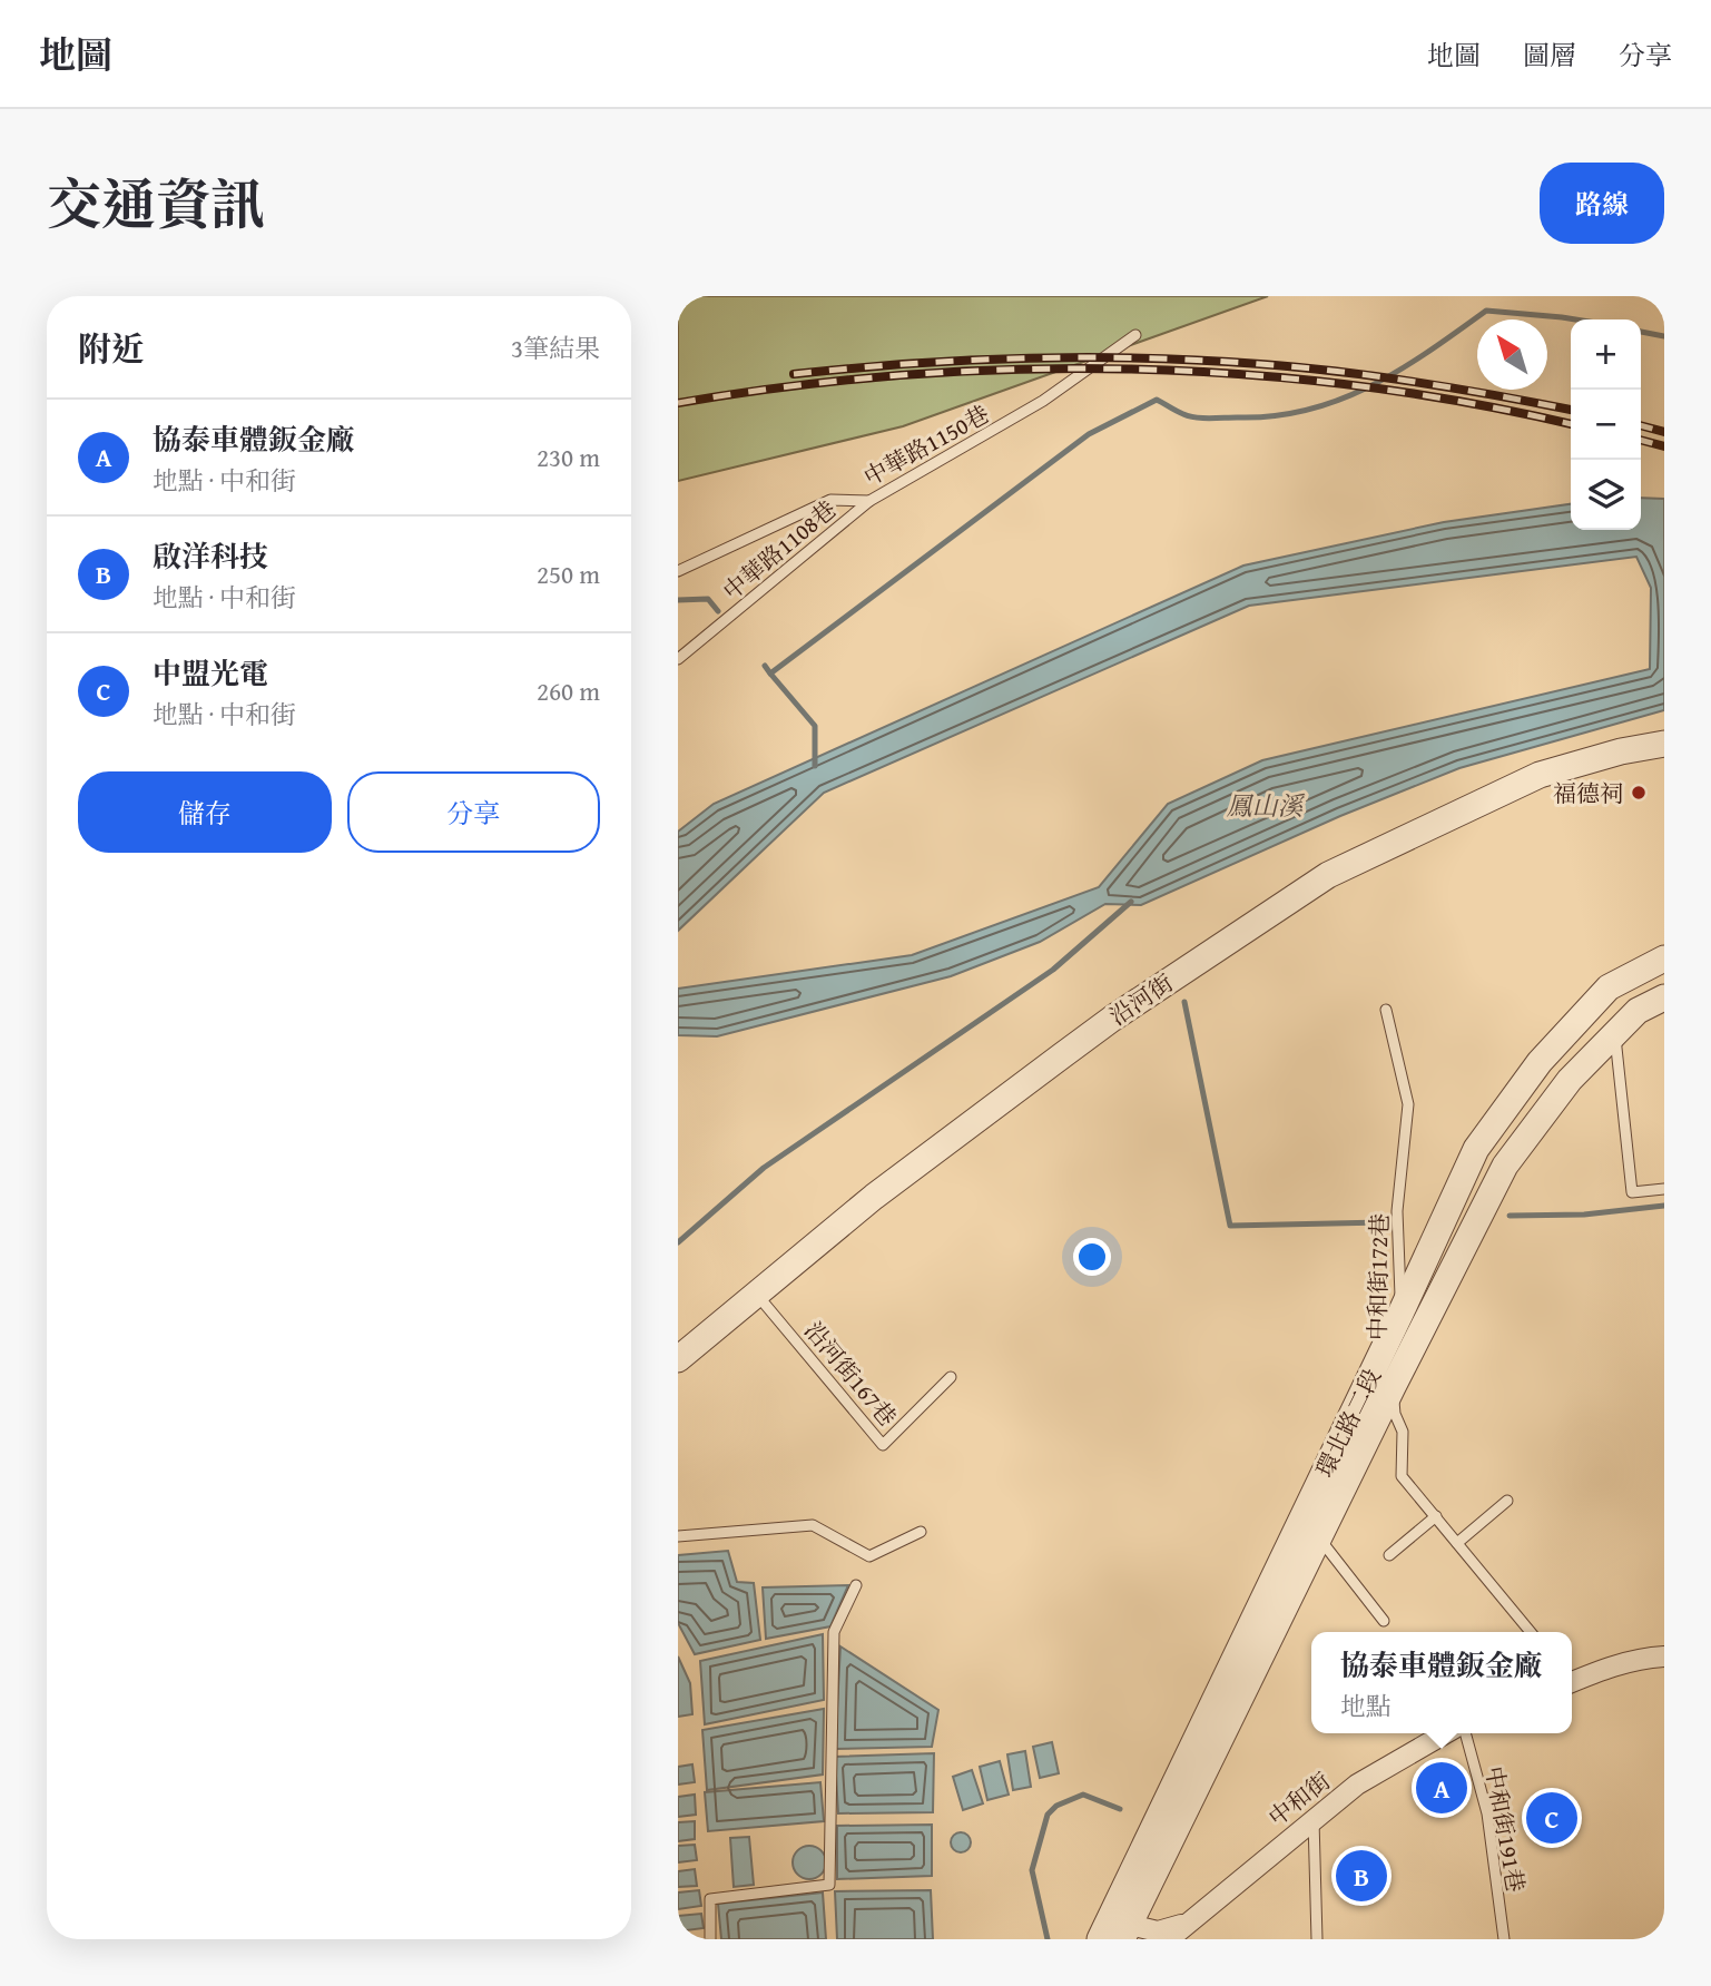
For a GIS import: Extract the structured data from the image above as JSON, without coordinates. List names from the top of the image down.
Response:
{
  "streets": {
    "street": ["沿河街", "環北路二段", "中和街"],
    "lane": [
      "中華路1150巷",
      "中華路1108巷",
      "中和街172巷",
      "沿河街167巷",
      "中和街191巷"
    ]
  },
  "crossings": [
    ["中華路1150巷", "中華路1108巷"],
    ["沿河街", "沿河街167巷"],
    ["中和街172巷", "環北路二段"],
    ["環北路二段", "中和街"]
  ],
  "water": ["鳳山溪"],
  "places": ["福德祠"],
  "north": "top left",
  "page": {
    "header": "地圖",
    "nav": ["地圖", "圖層", "分享"],
    "title": "交通資訊",
    "buttons": [
      "路線",
      ["儲存", "分享"]
    ],
    "heading": ["附近", "3筆結果"],
    "map_buttons": ["+", "−"],
    "list": [
      {
        "mark": "A",
        "name": "協泰車體鈑金廠",
        "note": "地點 · 中和街",
        "value": "230 m"
      },
      {
        "mark": "B",
        "name": "啟洋科技",
        "note": "地點 · 中和街",
        "value": "250 m"
      },
      {
        "mark": "C",
        "name": "中盟光電",
        "note": "地點 · 中和街",
        "value": "260 m"
      }
    ],
    "popup": ["協泰車體鈑金廠", "地點"],
    "pins": ["A", "C", "B"]
  }
}
